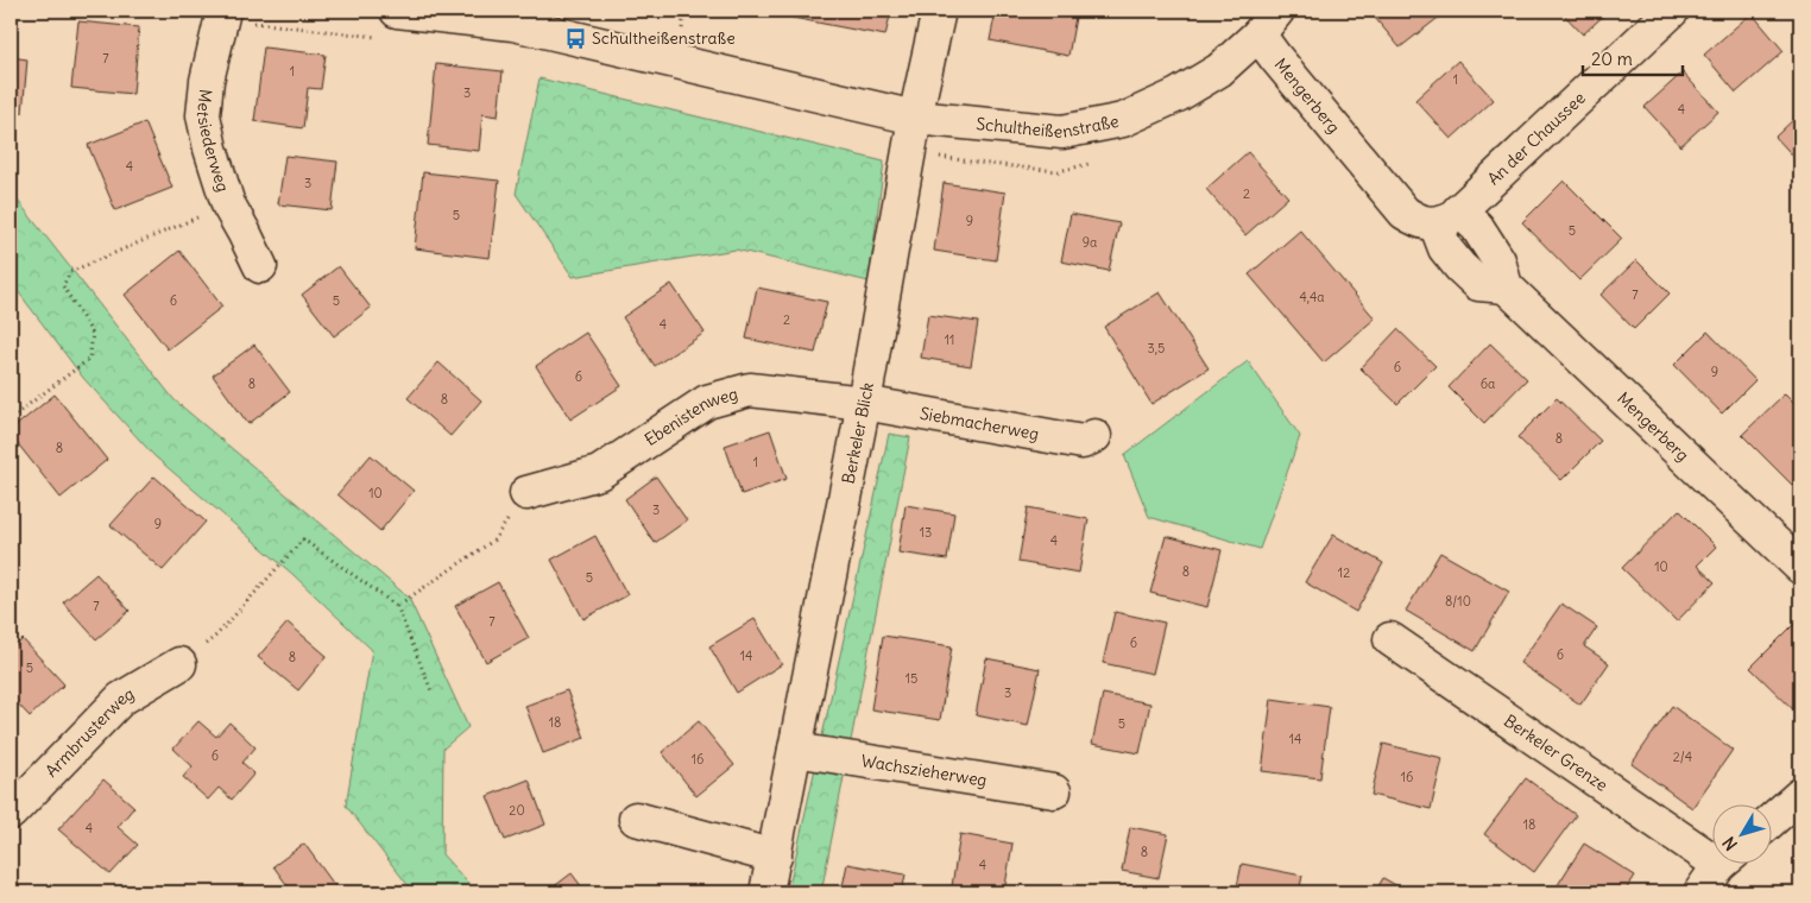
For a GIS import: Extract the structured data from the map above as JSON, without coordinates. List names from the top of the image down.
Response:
{
  "streets": {
    "street": [
      "Mengerberg",
      "Schultheißenstraße",
      "An der Chaussee",
      "Metsiederweg",
      "Ebenistenweg",
      "Siebmacherweg",
      "Berkeler Blick",
      "Armbrusterweg",
      "Berkeler Grenze",
      "Wachszieherweg"
    ]
  },
  "crossings": [
    ["Mengerberg", "Schultheißenstraße"],
    ["Mengerberg", "An der Chaussee"],
    ["Schultheißenstraße", "Berkeler Blick"],
    ["Ebenistenweg", "Siebmacherweg"],
    ["Ebenistenweg", "Berkeler Blick"],
    ["Siebmacherweg", "Berkeler Blick"],
    ["Berkeler Blick", "Wachszieherweg"]
  ],
  "places": {
    "bus stop": ["Schultheißenstraße"]
  },
  "house_numbers": [
    "7",
    "1",
    "1",
    "3",
    "4",
    "4",
    "3",
    "2",
    "5",
    "9",
    "5",
    "9a",
    "7",
    "4,4a",
    "6",
    "5",
    "2",
    "4",
    "11",
    "3,5",
    "6",
    "9",
    "6",
    "8",
    "6a",
    "8",
    "8",
    "8",
    "1",
    "10",
    "3",
    "9",
    "13",
    "4",
    "10",
    "8",
    "12",
    "5",
    "8/10",
    "7",
    "7",
    "6",
    "6",
    "14",
    "8",
    "5",
    "15",
    "3",
    "18",
    "5",
    "14",
    "6",
    "2/4",
    "16",
    "16",
    "20",
    "18",
    "4",
    "8",
    "4"
  ],
  "scale_bar": "20 m",
  "north": "bottom left"
}
